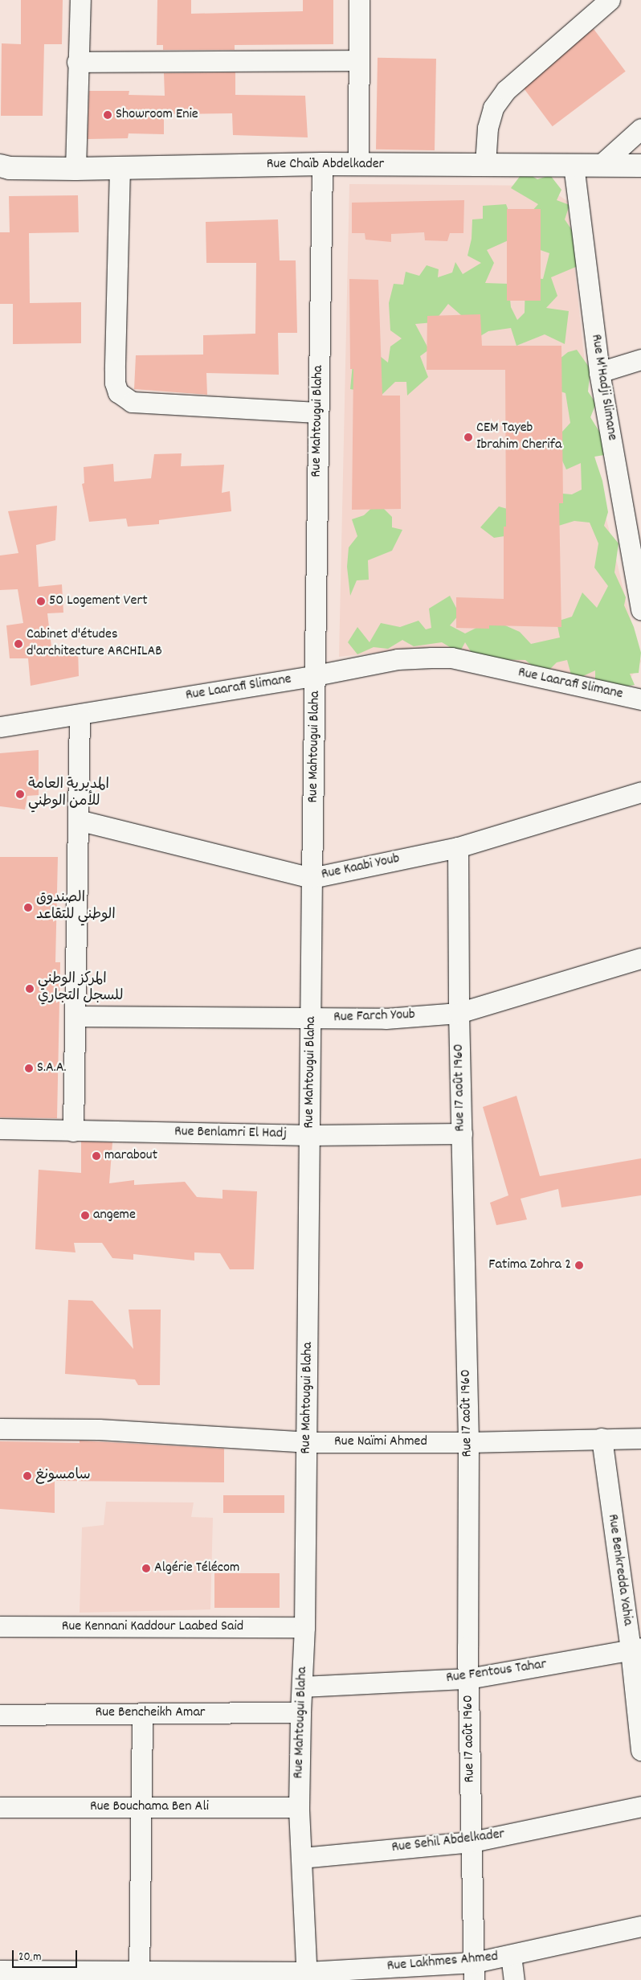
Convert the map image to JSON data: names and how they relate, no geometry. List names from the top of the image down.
{
  "streets": {
    "street": [
      "Rue Chaïb Abdelkader",
      "Rue M'Hadji Slimane",
      "Rue Mahtougui Blaha",
      "Rue Laarafi Slimane",
      "Rue Kaabi Youb",
      "Rue Farch Youb",
      "Rue 17 août 1960",
      "Rue Benlamri El Hadj",
      "Rue Naïmi Ahmed",
      "Rue Benkredda Yahia",
      "Rue Kennani Kaddour Laabed Said",
      "Rue Fentous Tahar",
      "Rue Bencheikh Amar",
      "Rue Bouchama Ben Ali",
      "Rue Sehil Abdelkader",
      "Rue Lakhmes Ahmed"
    ]
  },
  "crossings": [
    ["Rue Chaïb Abdelkader", "Rue M'Hadji Slimane"],
    ["Rue Chaïb Abdelkader", "Rue Mahtougui Blaha"],
    ["Rue Mahtougui Blaha", "Rue Laarafi Slimane"],
    ["Rue Mahtougui Blaha", "Rue Kaabi Youb"],
    ["Rue Mahtougui Blaha", "Rue Farch Youb"],
    ["Rue Mahtougui Blaha", "Rue Benlamri El Hadj"],
    ["Rue Mahtougui Blaha", "Rue Naïmi Ahmed"],
    ["Rue Mahtougui Blaha", "Rue Kennani Kaddour Laabed Said"],
    ["Rue Mahtougui Blaha", "Rue Fentous Tahar"],
    ["Rue Mahtougui Blaha", "Rue Bencheikh Amar"],
    ["Rue Mahtougui Blaha", "Rue Bouchama Ben Ali"],
    ["Rue Mahtougui Blaha", "Rue Sehil Abdelkader"],
    ["Rue Mahtougui Blaha", "Rue Lakhmes Ahmed"],
    ["Rue Kaabi Youb", "Rue 17 août 1960"],
    ["Rue Farch Youb", "Rue 17 août 1960"],
    ["Rue 17 août 1960", "Rue Benlamri El Hadj"],
    ["Rue 17 août 1960", "Rue Naïmi Ahmed"],
    ["Rue 17 août 1960", "Rue Fentous Tahar"],
    ["Rue 17 août 1960", "Rue Sehil Abdelkader"],
    ["Rue 17 août 1960", "Rue Lakhmes Ahmed"],
    ["Rue Naïmi Ahmed", "Rue Benkredda Yahia"],
    ["Rue Benkredda Yahia", "Rue Fentous Tahar"]
  ],
  "places": [
    "Showroom Enie",
    "CEM Tayeb Ibrahim Cherifa",
    "50 Logement Vert",
    "Cabinet d'études d'architecture ARCHILAB",
    "المديرية العامة للأمن الوطني",
    "الصندوق الوطني للتقاعد",
    "المركز الوطني للسجل التجاري",
    "S.A.A.",
    "marabout",
    "angeme",
    "Fatima Zohra 2",
    "سامسونغ",
    "Algérie Télécom"
  ],
  "scale_bar": "20 m"
}
